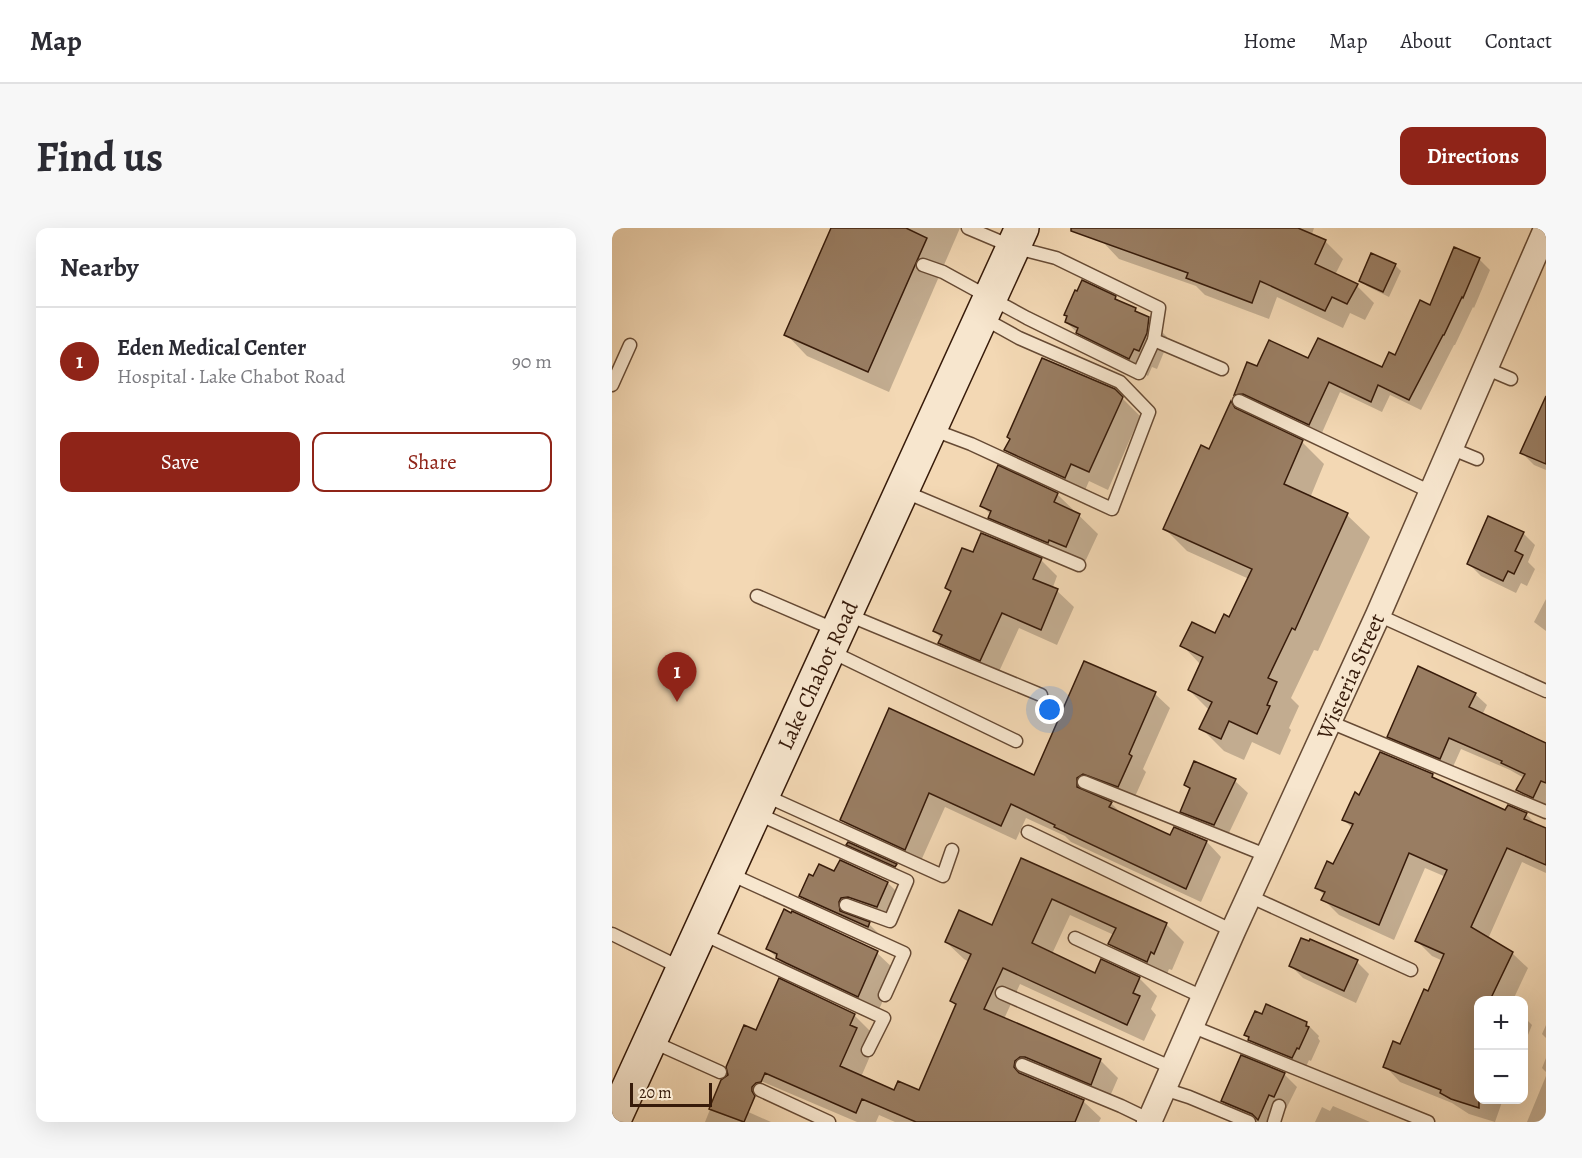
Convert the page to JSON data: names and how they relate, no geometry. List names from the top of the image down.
{
  "streets": {
    "main road": ["Lake Chabot Road"],
    "street": ["Wisteria Street"]
  },
  "scale_bar": "20 m",
  "page": {
    "header": "Map",
    "nav": [
      "Home",
      "Map",
      "About",
      "Contact"
    ],
    "buttons": [
      "Directions",
      ["Save", "Share"]
    ],
    "title": "Find us",
    "heading": "Nearby",
    "list": [
      {
        "mark": "1",
        "name": "Eden Medical Center",
        "note": "Hospital · Lake Chabot Road",
        "value": "90 m"
      }
    ],
    "pins": "1",
    "map_buttons": ["+", "−"],
    "scale": "20 m"
  }
}
